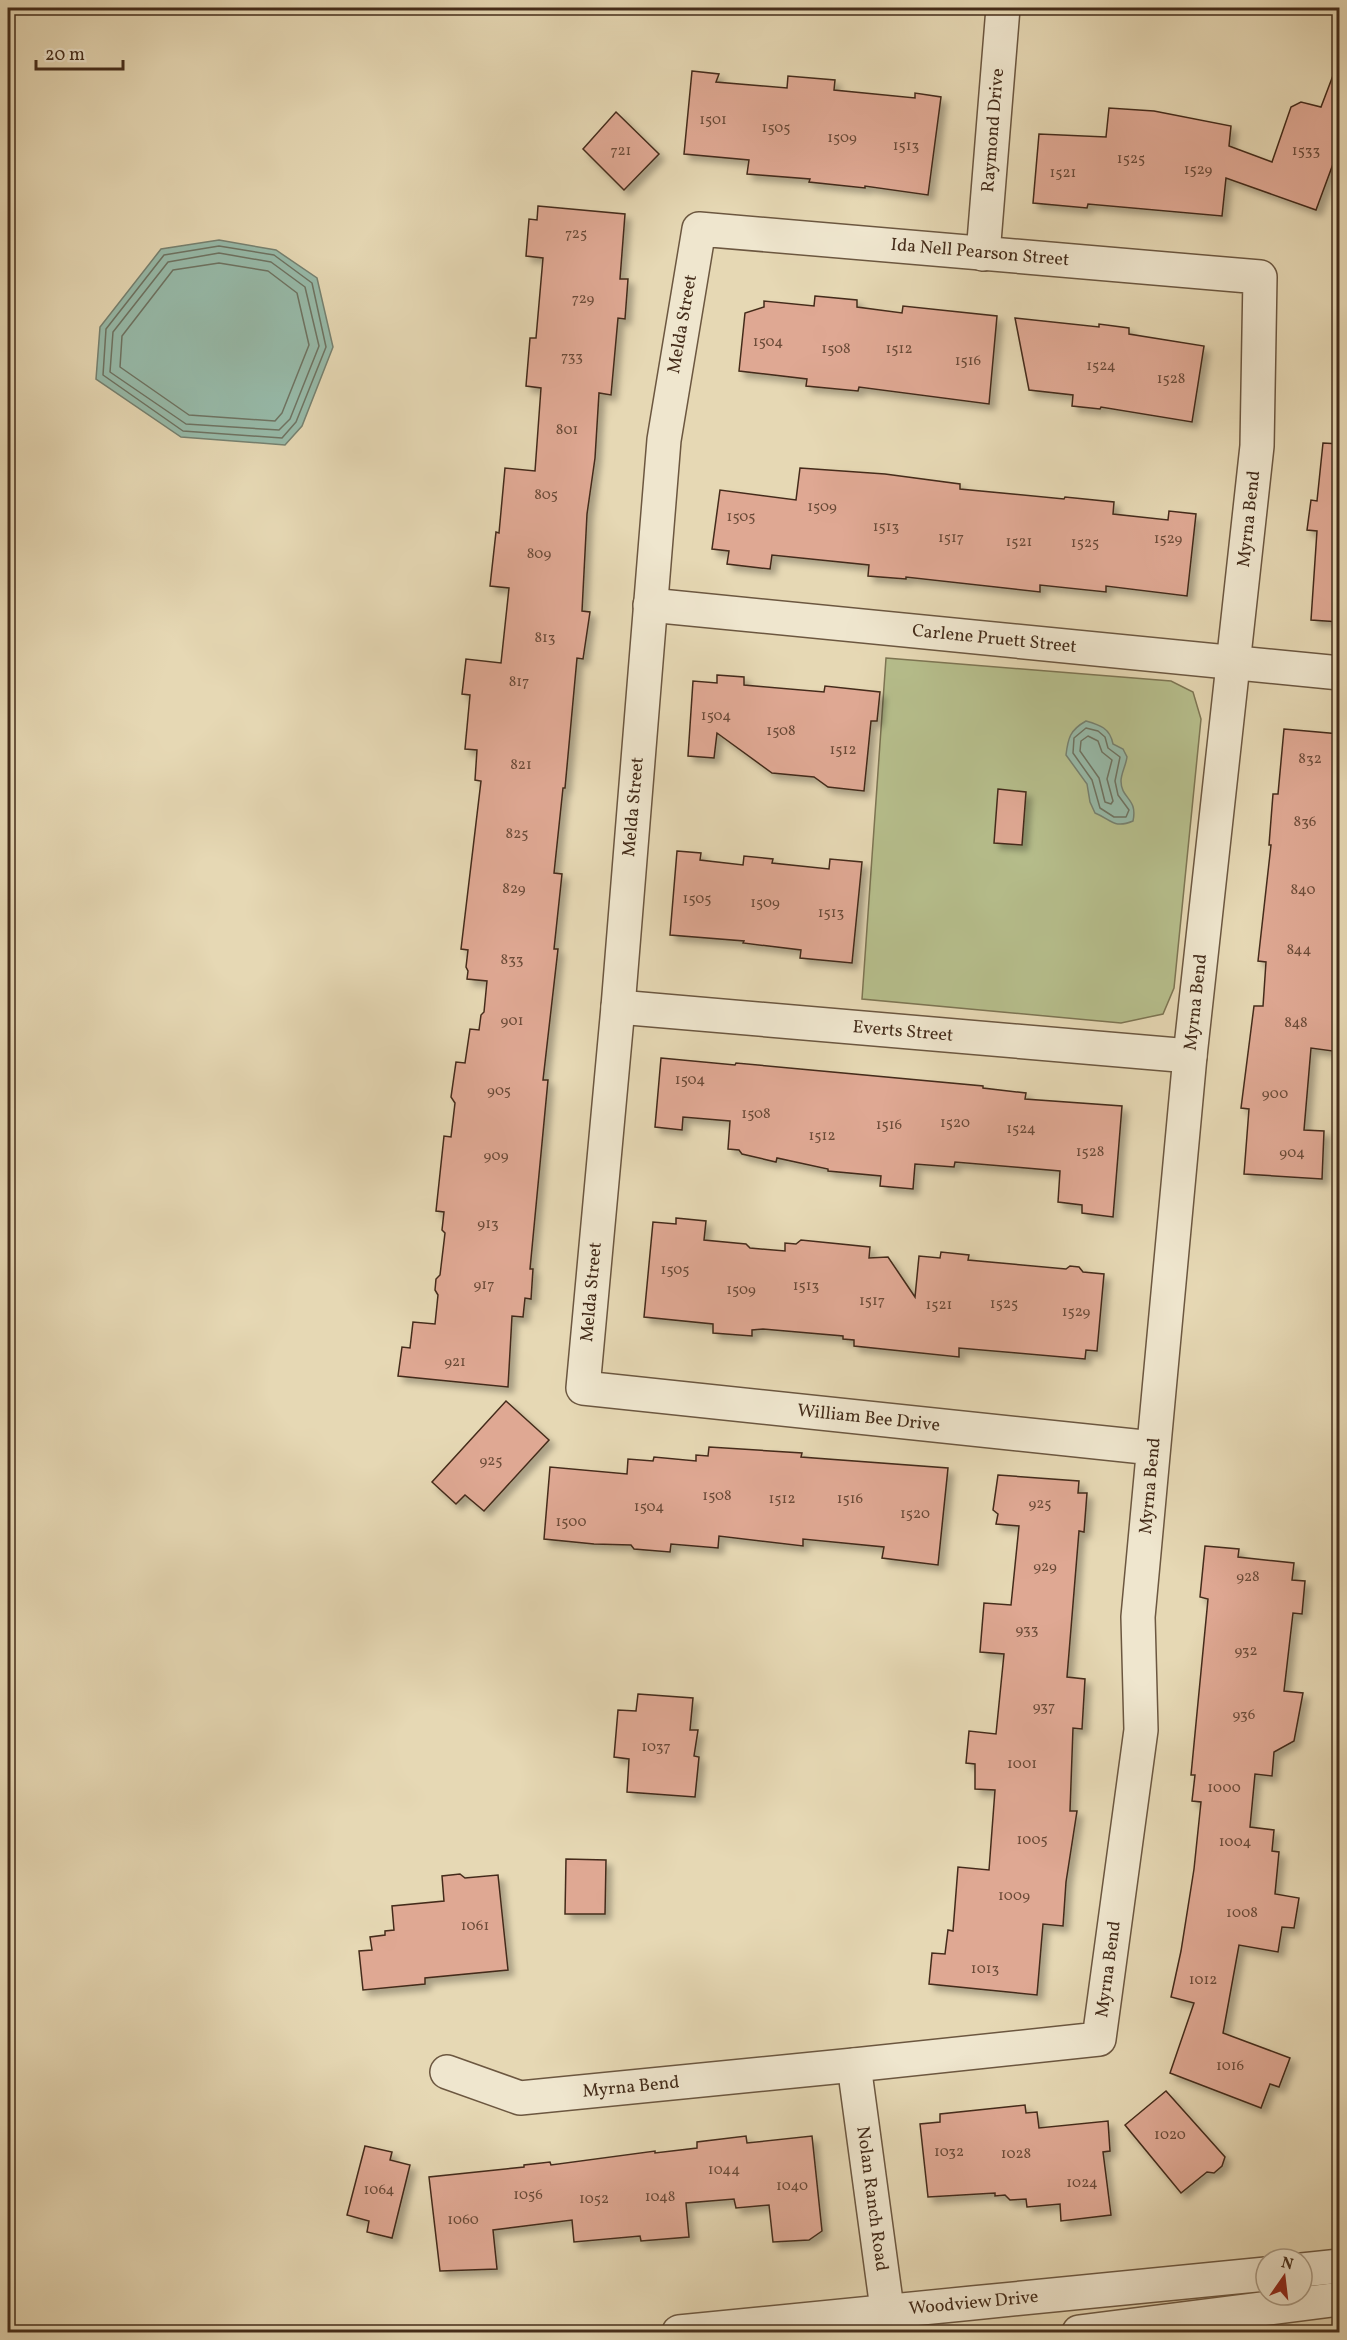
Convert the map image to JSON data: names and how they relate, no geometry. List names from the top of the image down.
{
  "streets": {
    "street": [
      "Raymond Drive",
      "Ida Nell Pearson Street",
      "Melda Street",
      "Myrna Bend",
      "Carlene Pruett Street",
      "Everts Street",
      "William Bee Drive",
      "Nolan Ranch Road",
      "Woodview Drive"
    ]
  },
  "crossings": [
    ["Raymond Drive", "Ida Nell Pearson Street"],
    ["Ida Nell Pearson Street", "Melda Street"],
    ["Ida Nell Pearson Street", "Myrna Bend"],
    ["Melda Street", "Carlene Pruett Street"],
    ["Melda Street", "Everts Street"],
    ["Melda Street", "William Bee Drive"],
    ["Myrna Bend", "Carlene Pruett Street"],
    ["Myrna Bend", "Everts Street"],
    ["Myrna Bend", "William Bee Drive"],
    ["Myrna Bend", "Nolan Ranch Road"],
    ["Nolan Ranch Road", "Woodview Drive"]
  ],
  "house_numbers": [
    "1501",
    "1505",
    "1509",
    "1513",
    "721",
    "1533",
    "1525",
    "1529",
    "1521",
    "725",
    "729",
    "1504",
    "1508",
    "1512",
    "733",
    "1516",
    "1524",
    "1528",
    "801",
    "805",
    "1509",
    "1505",
    "1513",
    "1517",
    "1529",
    "1521",
    "1525",
    "809",
    "813",
    "817",
    "1504",
    "1508",
    "1512",
    "832",
    "821",
    "836",
    "825",
    "829",
    "840",
    "1505",
    "1509",
    "1513",
    "844",
    "833",
    "901",
    "848",
    "1504",
    "905",
    "900",
    "1508",
    "1520",
    "1516",
    "1524",
    "1512",
    "1528",
    "904",
    "909",
    "913",
    "1505",
    "917",
    "1513",
    "1509",
    "1517",
    "1525",
    "1521",
    "1529",
    "921",
    "925",
    "1508",
    "1512",
    "1516",
    "925",
    "1504",
    "1520",
    "1500",
    "929",
    "928",
    "933",
    "932",
    "937",
    "936",
    "1037",
    "1001",
    "1000",
    "1005",
    "1004",
    "1009",
    "1008",
    "1061",
    "1013",
    "1012",
    "1016",
    "1020",
    "1032",
    "1028",
    "1044",
    "1024",
    "1040",
    "1064",
    "1056",
    "1048",
    "1052",
    "1060"
  ],
  "scale_bar": "20 m",
  "north": "top"
}
